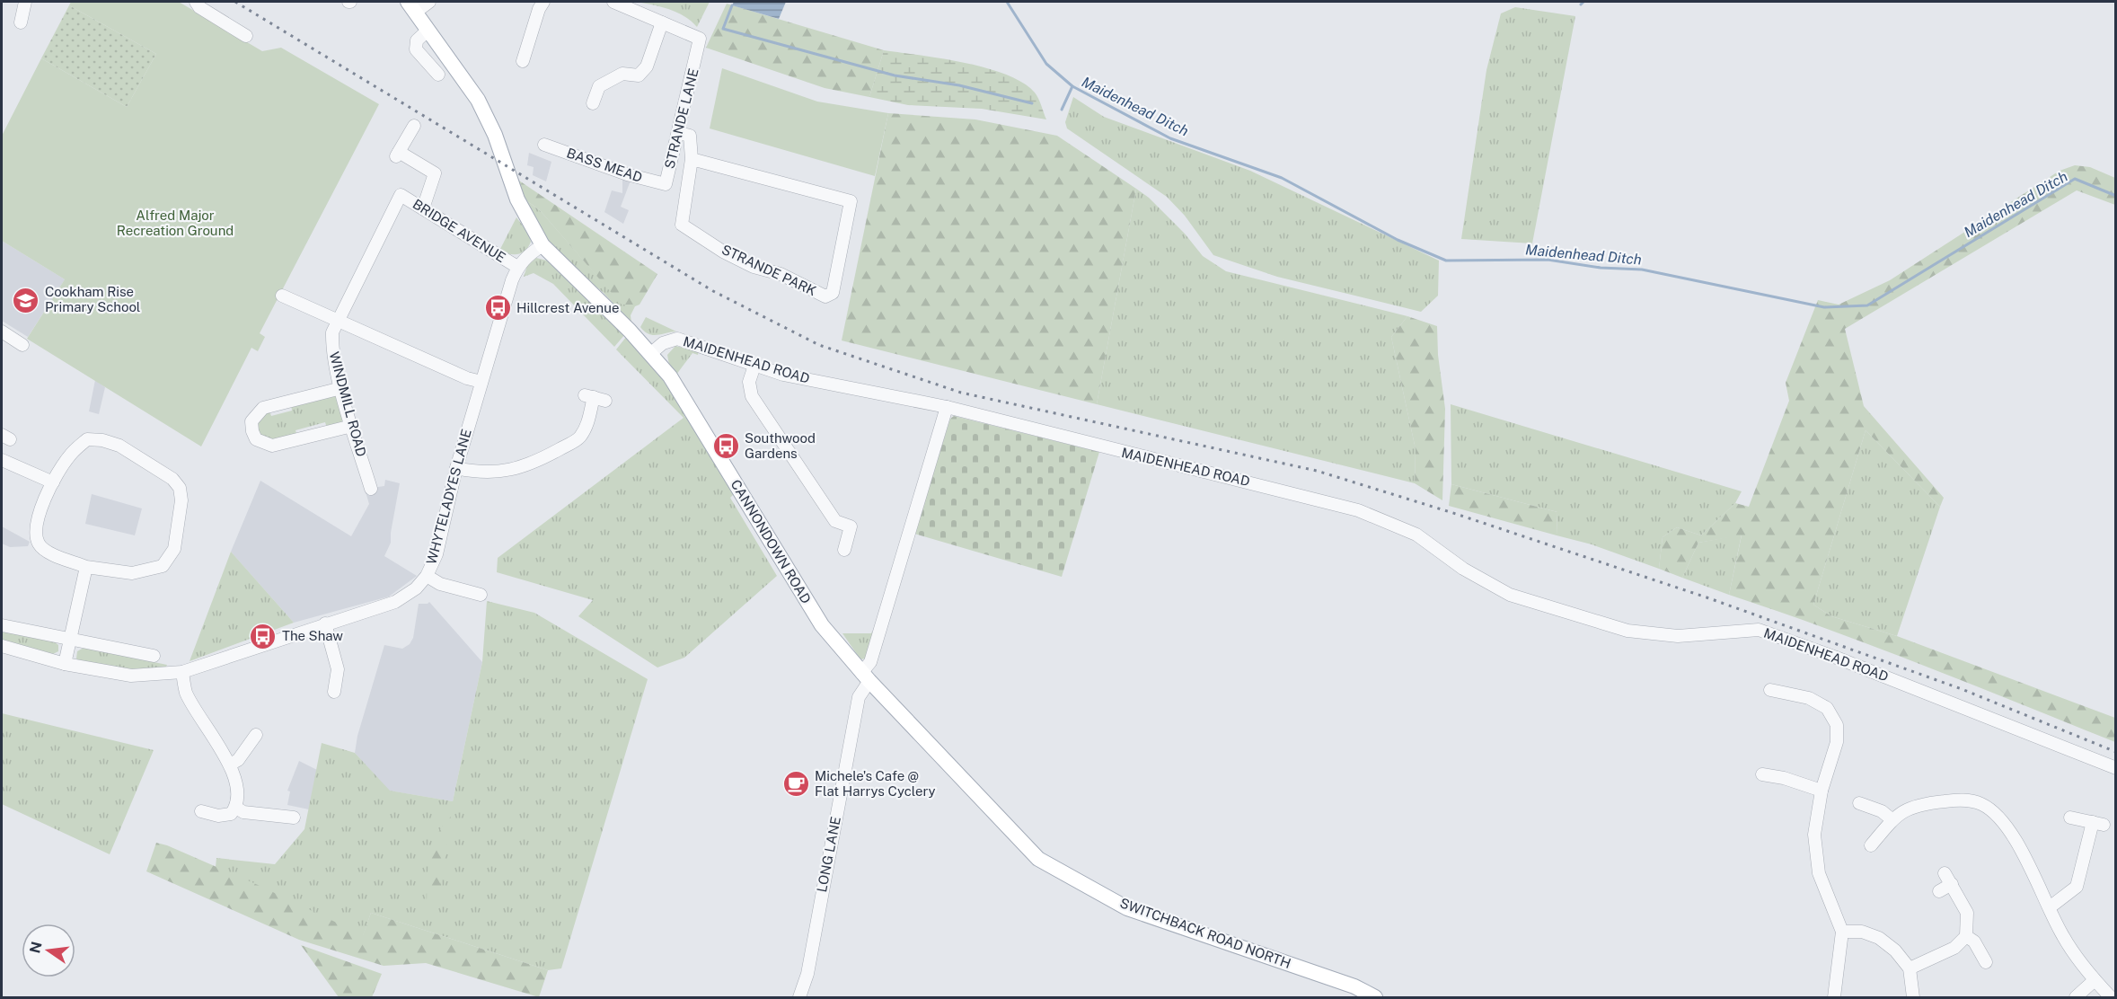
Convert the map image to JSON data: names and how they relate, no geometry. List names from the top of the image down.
{
  "streets": {
    "main road": ["CANNONDOWN ROAD", "SWITCHBACK ROAD NORTH"],
    "street": [
      "STRANDE LANE",
      "BASS MEAD",
      "BRIDGE AVENUE",
      "STRANDE PARK",
      "MAIDENHEAD ROAD",
      "WINDMILL ROAD",
      "WHYTELADYES LANE",
      "LONG LANE"
    ]
  },
  "crossings": [
    ["STRANDE LANE", "BASS MEAD"],
    ["STRANDE LANE", "STRANDE PARK"],
    ["BRIDGE AVENUE", "WINDMILL ROAD"],
    ["BRIDGE AVENUE", "WHYTELADYES LANE"],
    ["MAIDENHEAD ROAD", "CANNONDOWN ROAD"],
    ["MAIDENHEAD ROAD", "LONG LANE"],
    ["CANNONDOWN ROAD", "LONG LANE"],
    ["CANNONDOWN ROAD", "SWITCHBACK ROAD NORTH"],
    ["LONG LANE", "SWITCHBACK ROAD NORTH"]
  ],
  "water": ["Maidenhead Ditch"],
  "parks": ["Alfred Major Recreation Ground"],
  "places": {
    "school or university": ["Cookham Rise Primary School"],
    "bus stop": ["Hillcrest Avenue", "Southwood Gardens", "The Shaw"],
    "cafe": ["Michele's Cafe @ Flat Harrys Cyclery"]
  },
  "north": "left"
}
